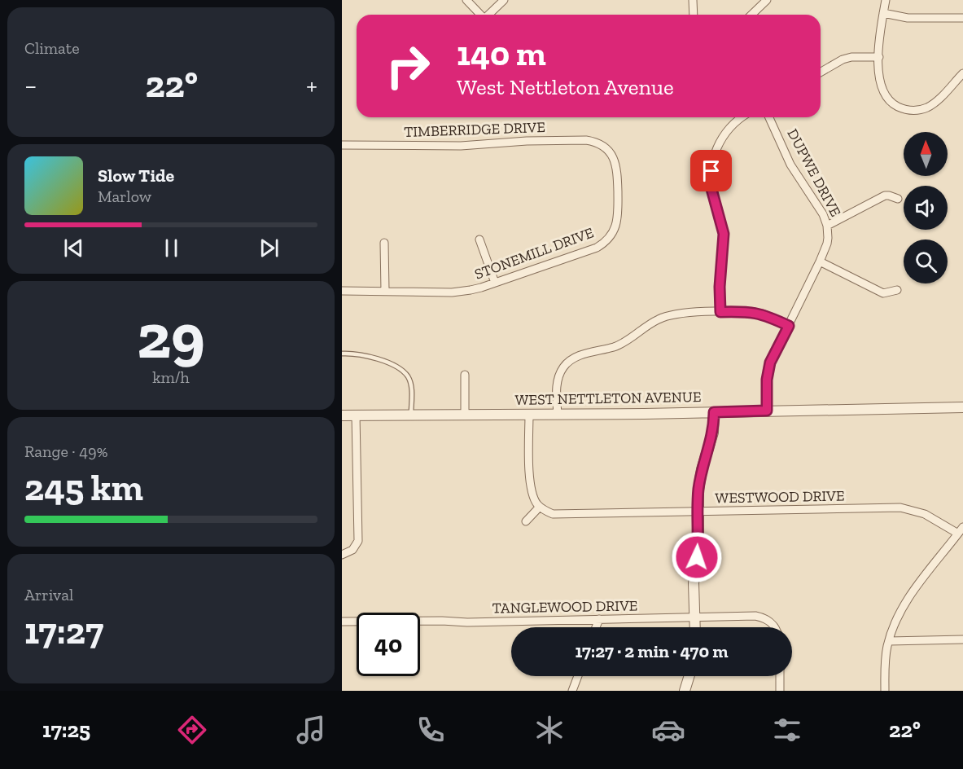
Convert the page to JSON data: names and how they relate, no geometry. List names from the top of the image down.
{
  "streets": {
    "street": [
      "TIMBERRIDGE DRIVE",
      "DUPWE DRIVE",
      "STONEMILL DRIVE",
      "WEST NETTLETON AVENUE",
      "WESTWOOD DRIVE",
      "TANGLEWOOD DRIVE"
    ]
  },
  "crossings": [
    ["TIMBERRIDGE DRIVE", "STONEMILL DRIVE"],
    ["DUPWE DRIVE", "WEST NETTLETON AVENUE"]
  ],
  "north": "top",
  "page": {
    "tile": [
      "Climate",
      ["29", "km/h"],
      ["Range · 49%", "245 km"],
      ["Arrival", "17:27"]
    ],
    "turn": ["140 m", "West Nettleton Avenue"],
    "heat": ["−", "22°", "+"],
    "song": ["Slow Tide", "Marlow"],
    "limit": "40",
    "trip": "17:27 · 2 min · 470 m",
    "tabs": ["17:25", "22°"]
  }
}
